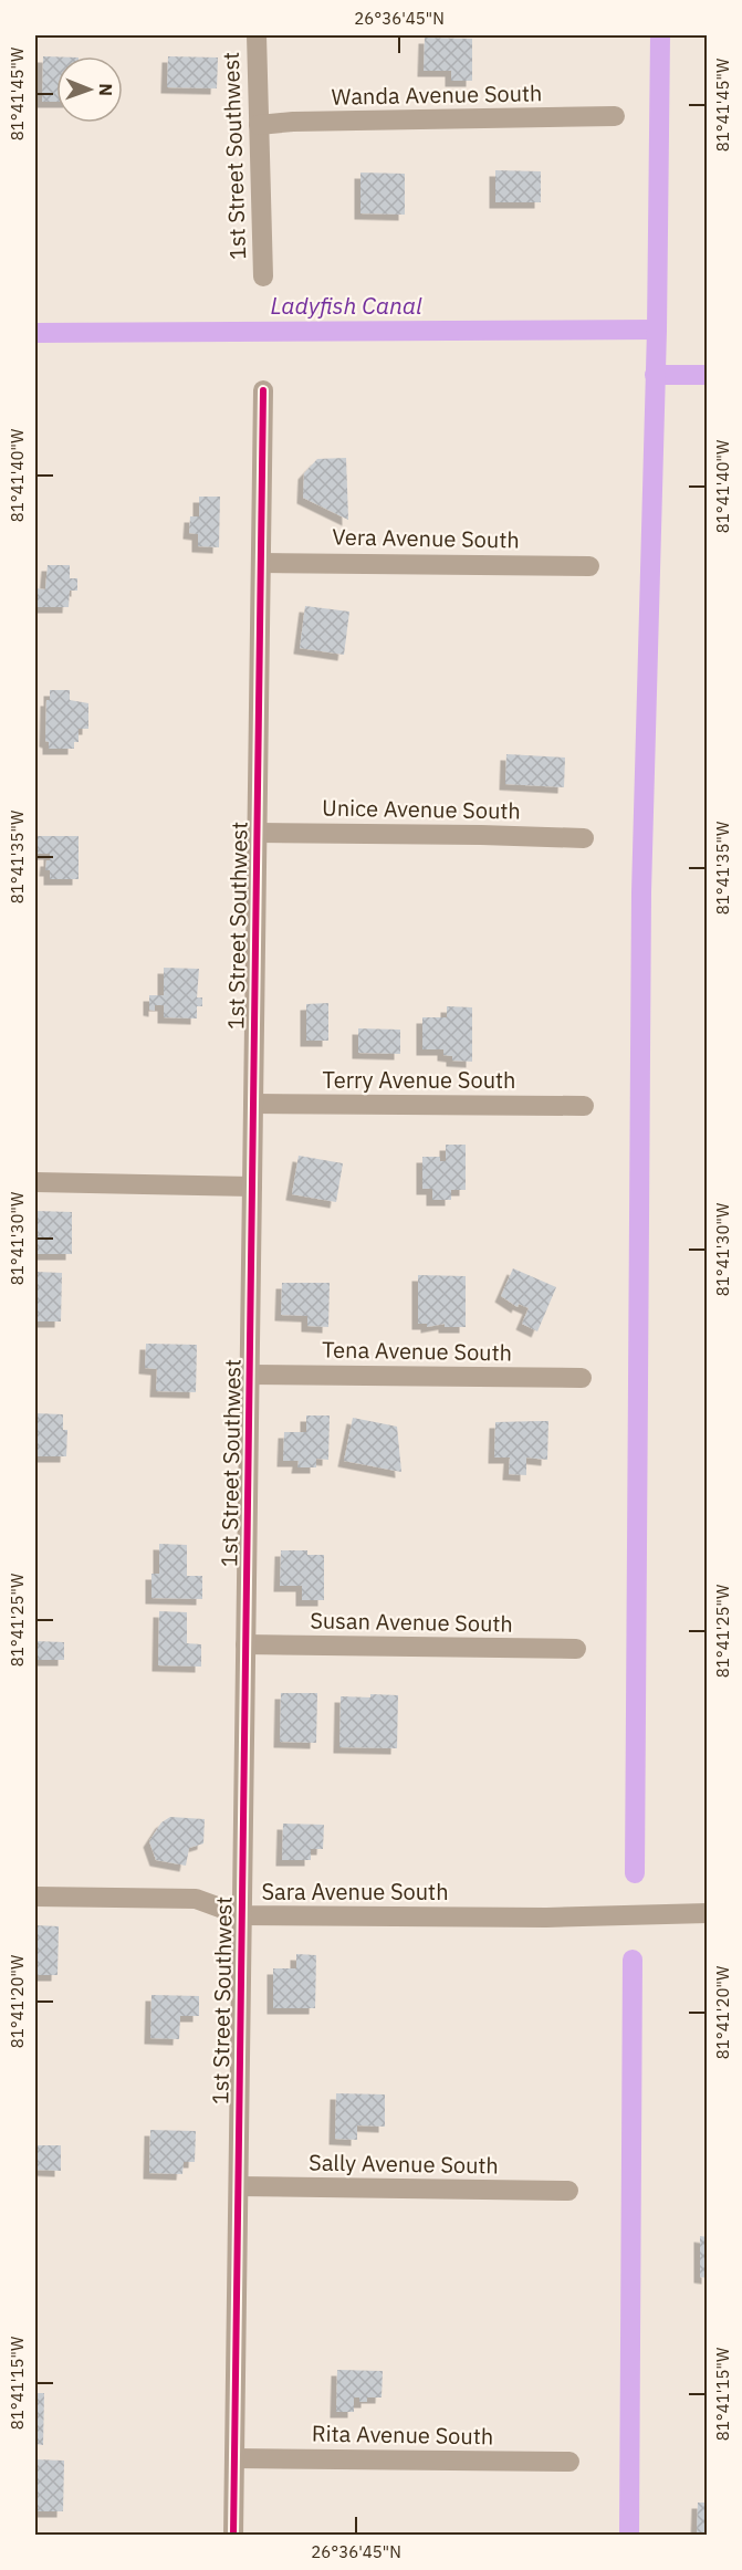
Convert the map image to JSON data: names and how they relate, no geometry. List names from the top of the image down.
{
  "streets": {
    "street": [
      "Wanda Avenue South",
      "1st Street Southwest",
      "Vera Avenue South",
      "Unice Avenue South",
      "Terry Avenue South",
      "Tena Avenue South",
      "Susan Avenue South",
      "Sara Avenue South",
      "Sally Avenue South",
      "Rita Avenue South"
    ]
  },
  "crossings": [
    ["Wanda Avenue South", "1st Street Southwest"],
    ["1st Street Southwest", "Vera Avenue South"],
    ["1st Street Southwest", "Unice Avenue South"],
    ["1st Street Southwest", "Terry Avenue South"],
    ["1st Street Southwest", "Tena Avenue South"],
    ["1st Street Southwest", "Susan Avenue South"],
    ["1st Street Southwest", "Sara Avenue South"],
    ["1st Street Southwest", "Sally Avenue South"],
    ["1st Street Southwest", "Rita Avenue South"]
  ],
  "water": ["Ladyfish Canal"],
  "north": "right",
  "coordinates": [
    "26°36'45\"N",
    "81°41'45\"W",
    "81°41'40\"W",
    "81°41'35\"W",
    "81°41'30\"W",
    "81°41'25\"W",
    "81°41'20\"W",
    "81°41'15\"W"
  ]
}
